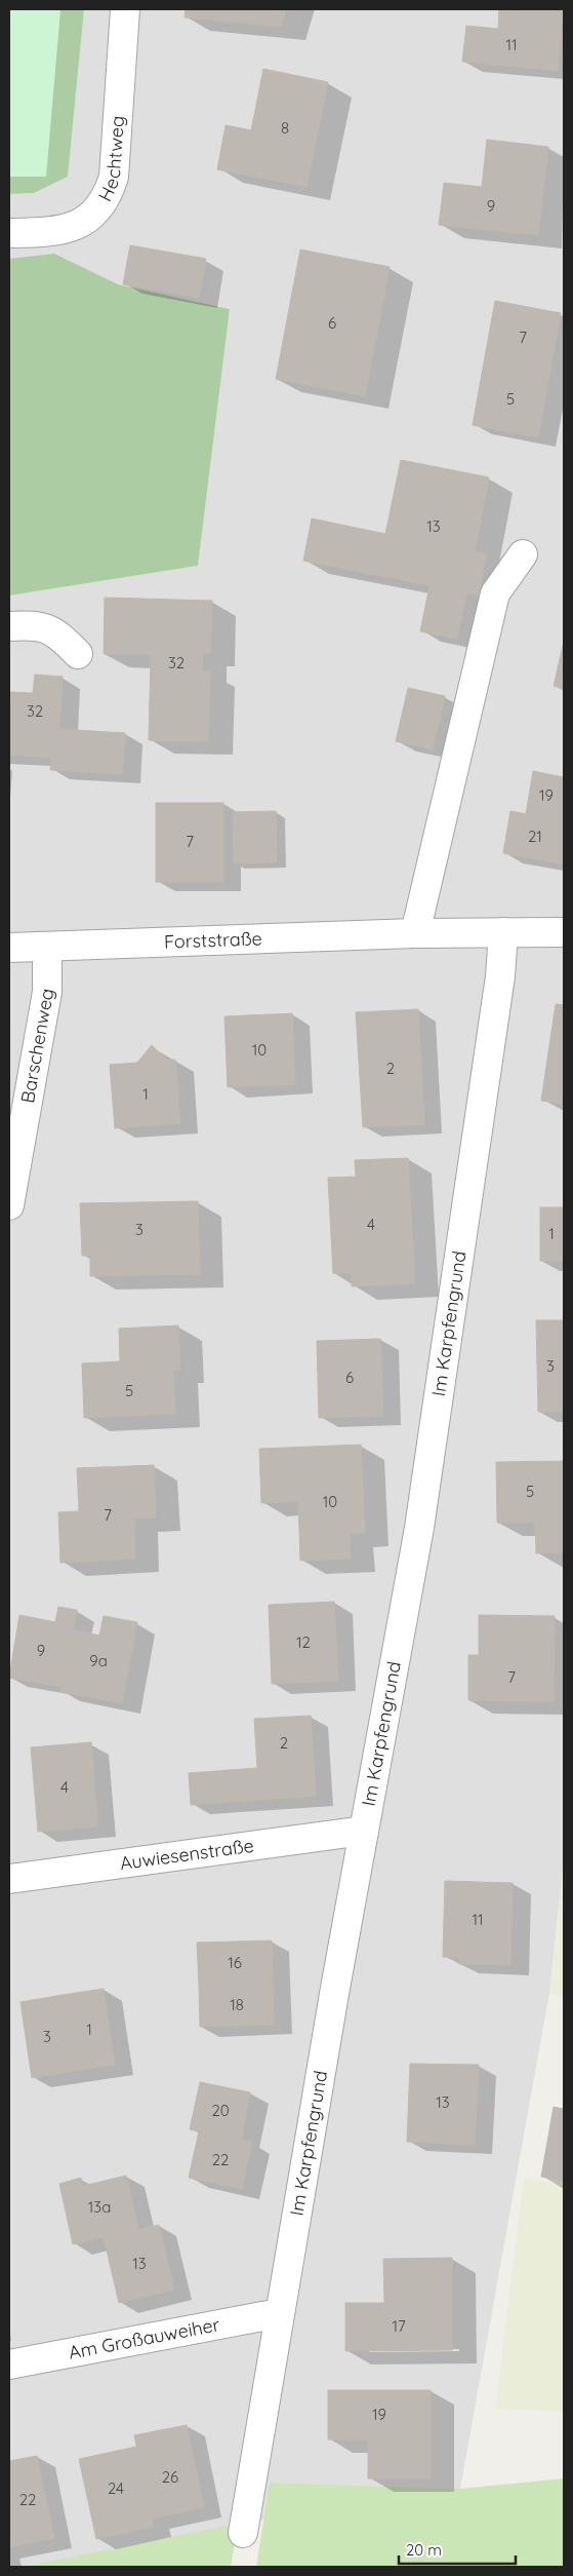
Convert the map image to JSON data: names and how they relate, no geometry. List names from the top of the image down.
{
  "streets": {
    "street": [
      "Hechtweg",
      "Forststraße",
      "Barschenweg",
      "Im Karpfengrund",
      "Auwiesenstraße",
      "Am Großauweiher"
    ]
  },
  "crossings": [
    ["Forststraße", "Barschenweg"],
    ["Forststraße", "Im Karpfengrund"],
    ["Im Karpfengrund", "Auwiesenstraße"],
    ["Im Karpfengrund", "Am Großauweiher"]
  ],
  "house_numbers": [
    "11",
    "8",
    "9",
    "6",
    "7",
    "5",
    "13",
    "32",
    "32",
    "19",
    "21",
    "7",
    "10",
    "2",
    "1",
    "4",
    "3",
    "1",
    "3",
    "6",
    "5",
    "5",
    "10",
    "7",
    "12",
    "9",
    "9a",
    "7",
    "2",
    "4",
    "11",
    "16",
    "18",
    "1",
    "3",
    "13",
    "20",
    "22",
    "13a",
    "13",
    "17",
    "19",
    "26",
    "24",
    "22"
  ],
  "scale_bar": "20 m"
}
